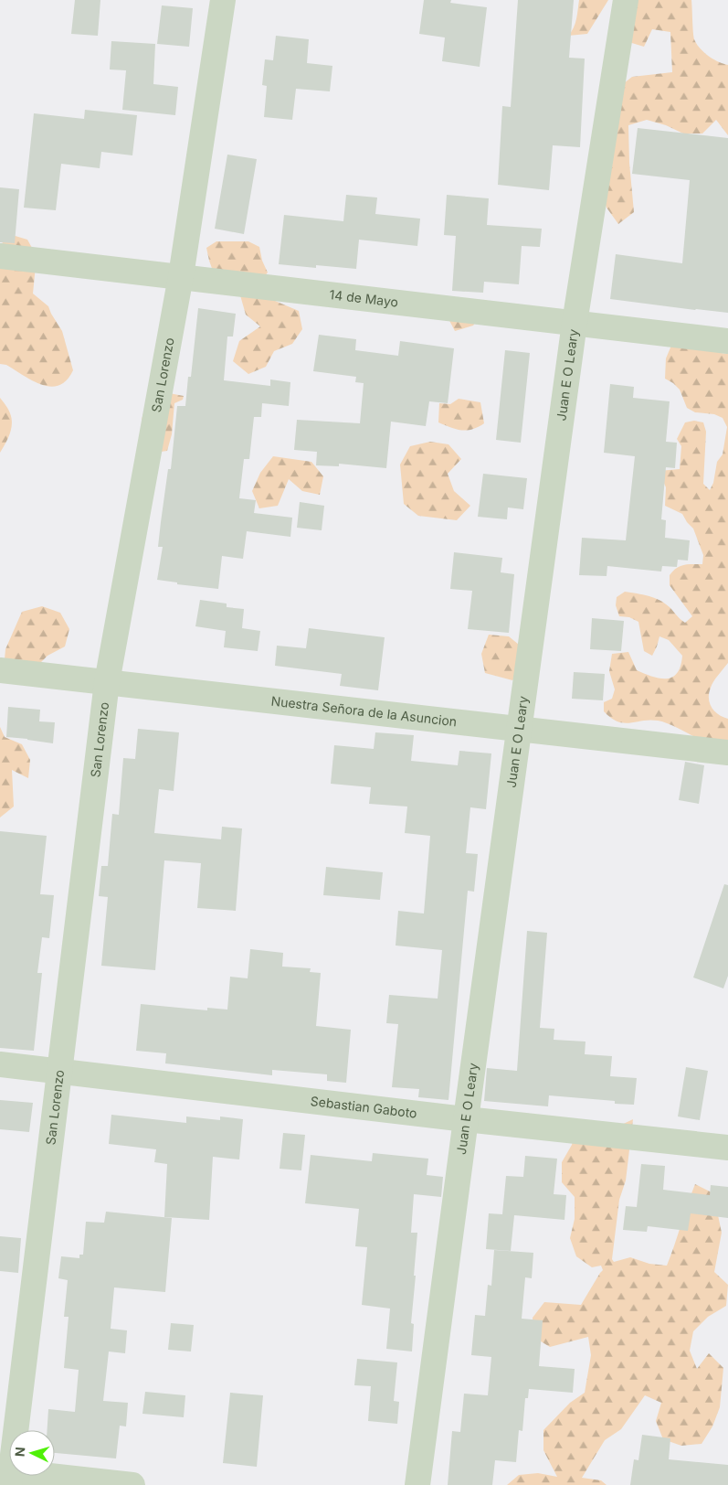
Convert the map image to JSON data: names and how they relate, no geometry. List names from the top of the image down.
{
  "streets": {
    "street": [
      "14 de Mayo",
      "San Lorenzo",
      "Juan E O Leary",
      "Nuestra Señora de la Asuncion",
      "Sebastian Gaboto"
    ]
  },
  "crossings": [
    ["14 de Mayo", "San Lorenzo"],
    ["14 de Mayo", "Juan E O Leary"],
    ["San Lorenzo", "Nuestra Señora de la Asuncion"],
    ["San Lorenzo", "Sebastian Gaboto"],
    ["Juan E O Leary", "Nuestra Señora de la Asuncion"],
    ["Juan E O Leary", "Sebastian Gaboto"]
  ],
  "north": "left"
}
